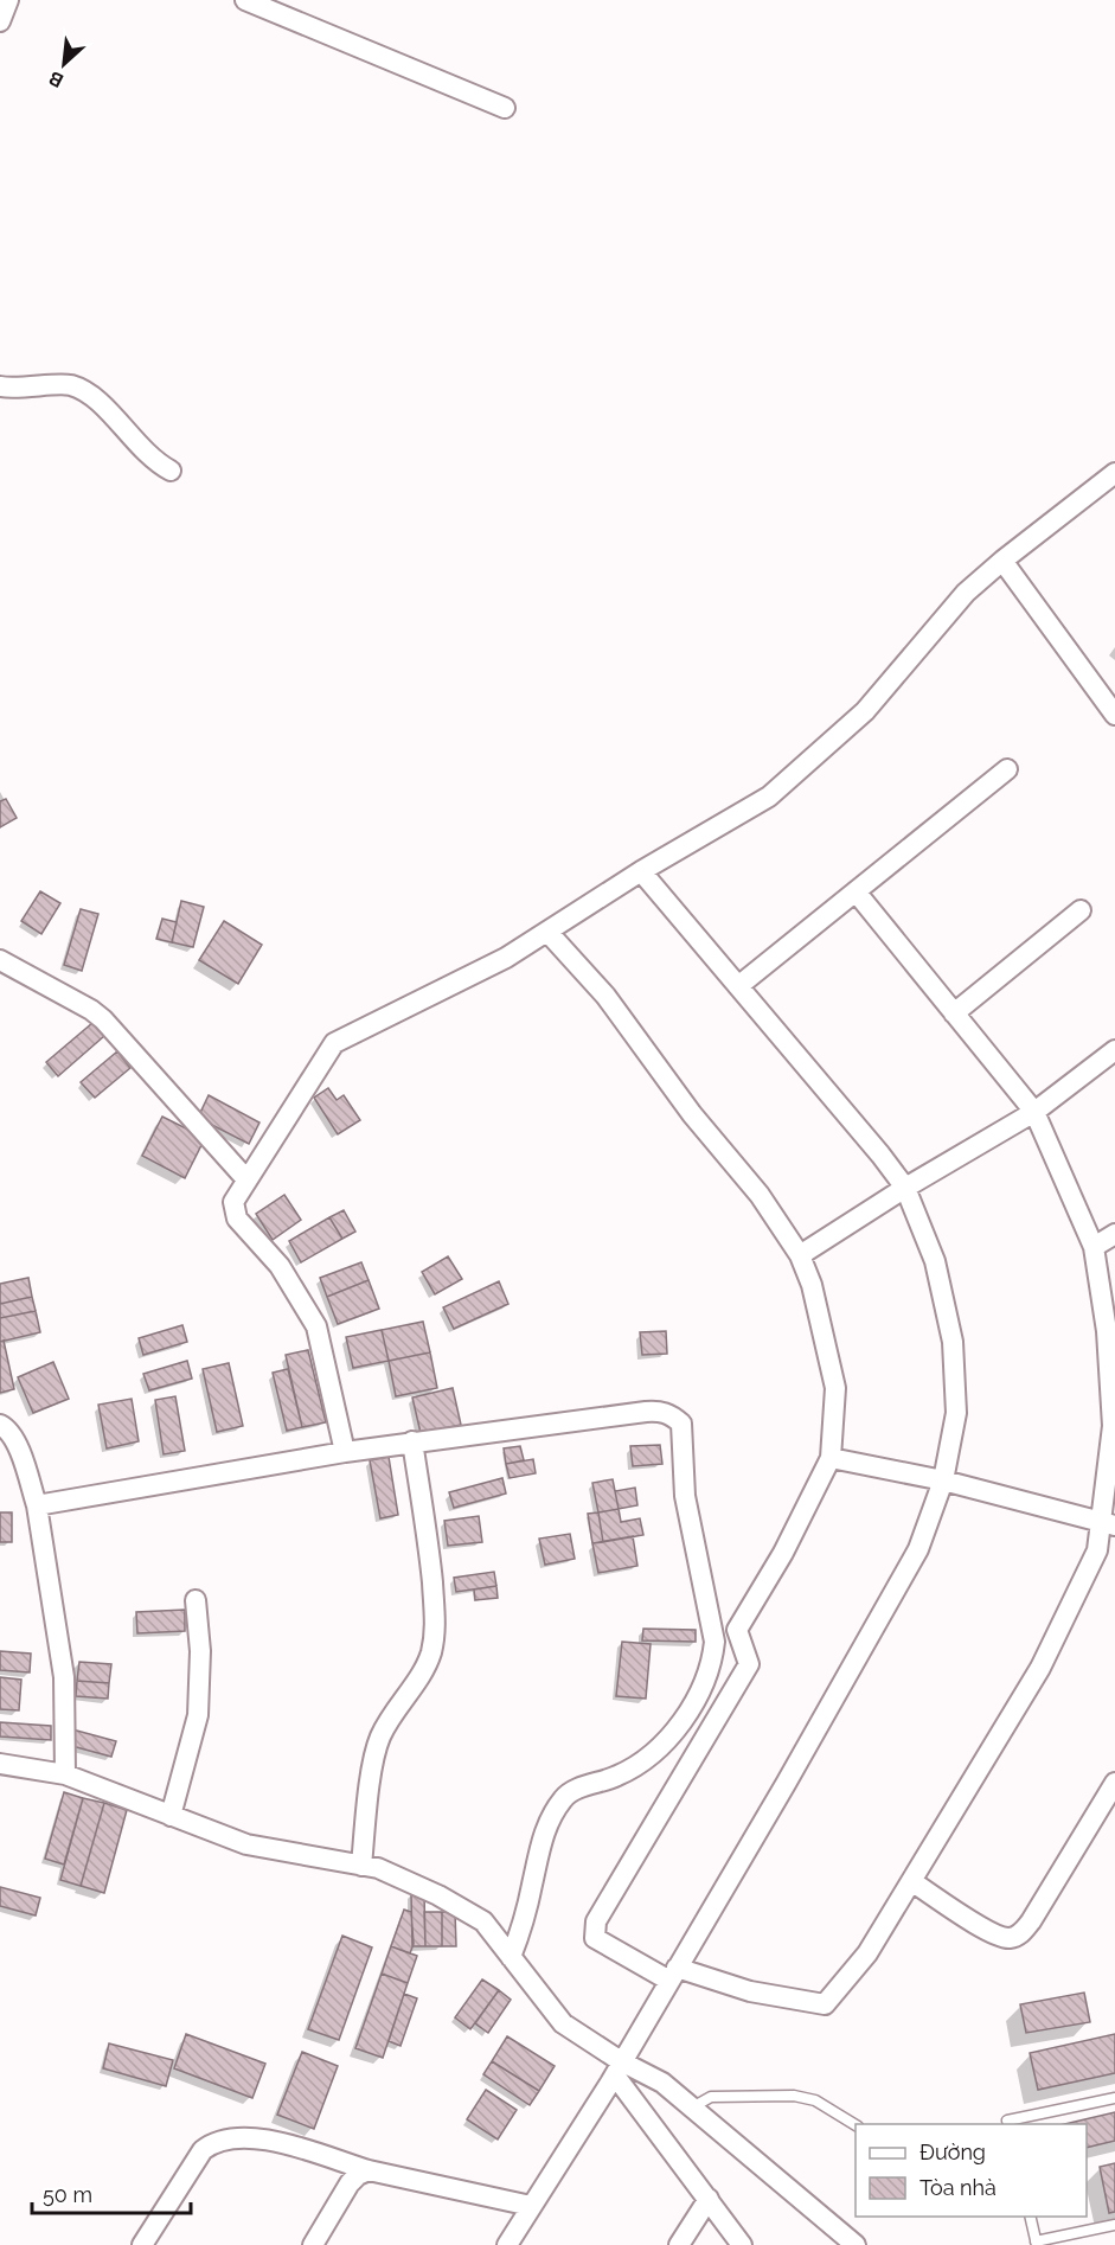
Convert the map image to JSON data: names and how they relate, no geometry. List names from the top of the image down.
{
  "legend": ["Đường", "Tòa nhà"],
  "scale_bar": "50 m",
  "north": "bottom left"
}
